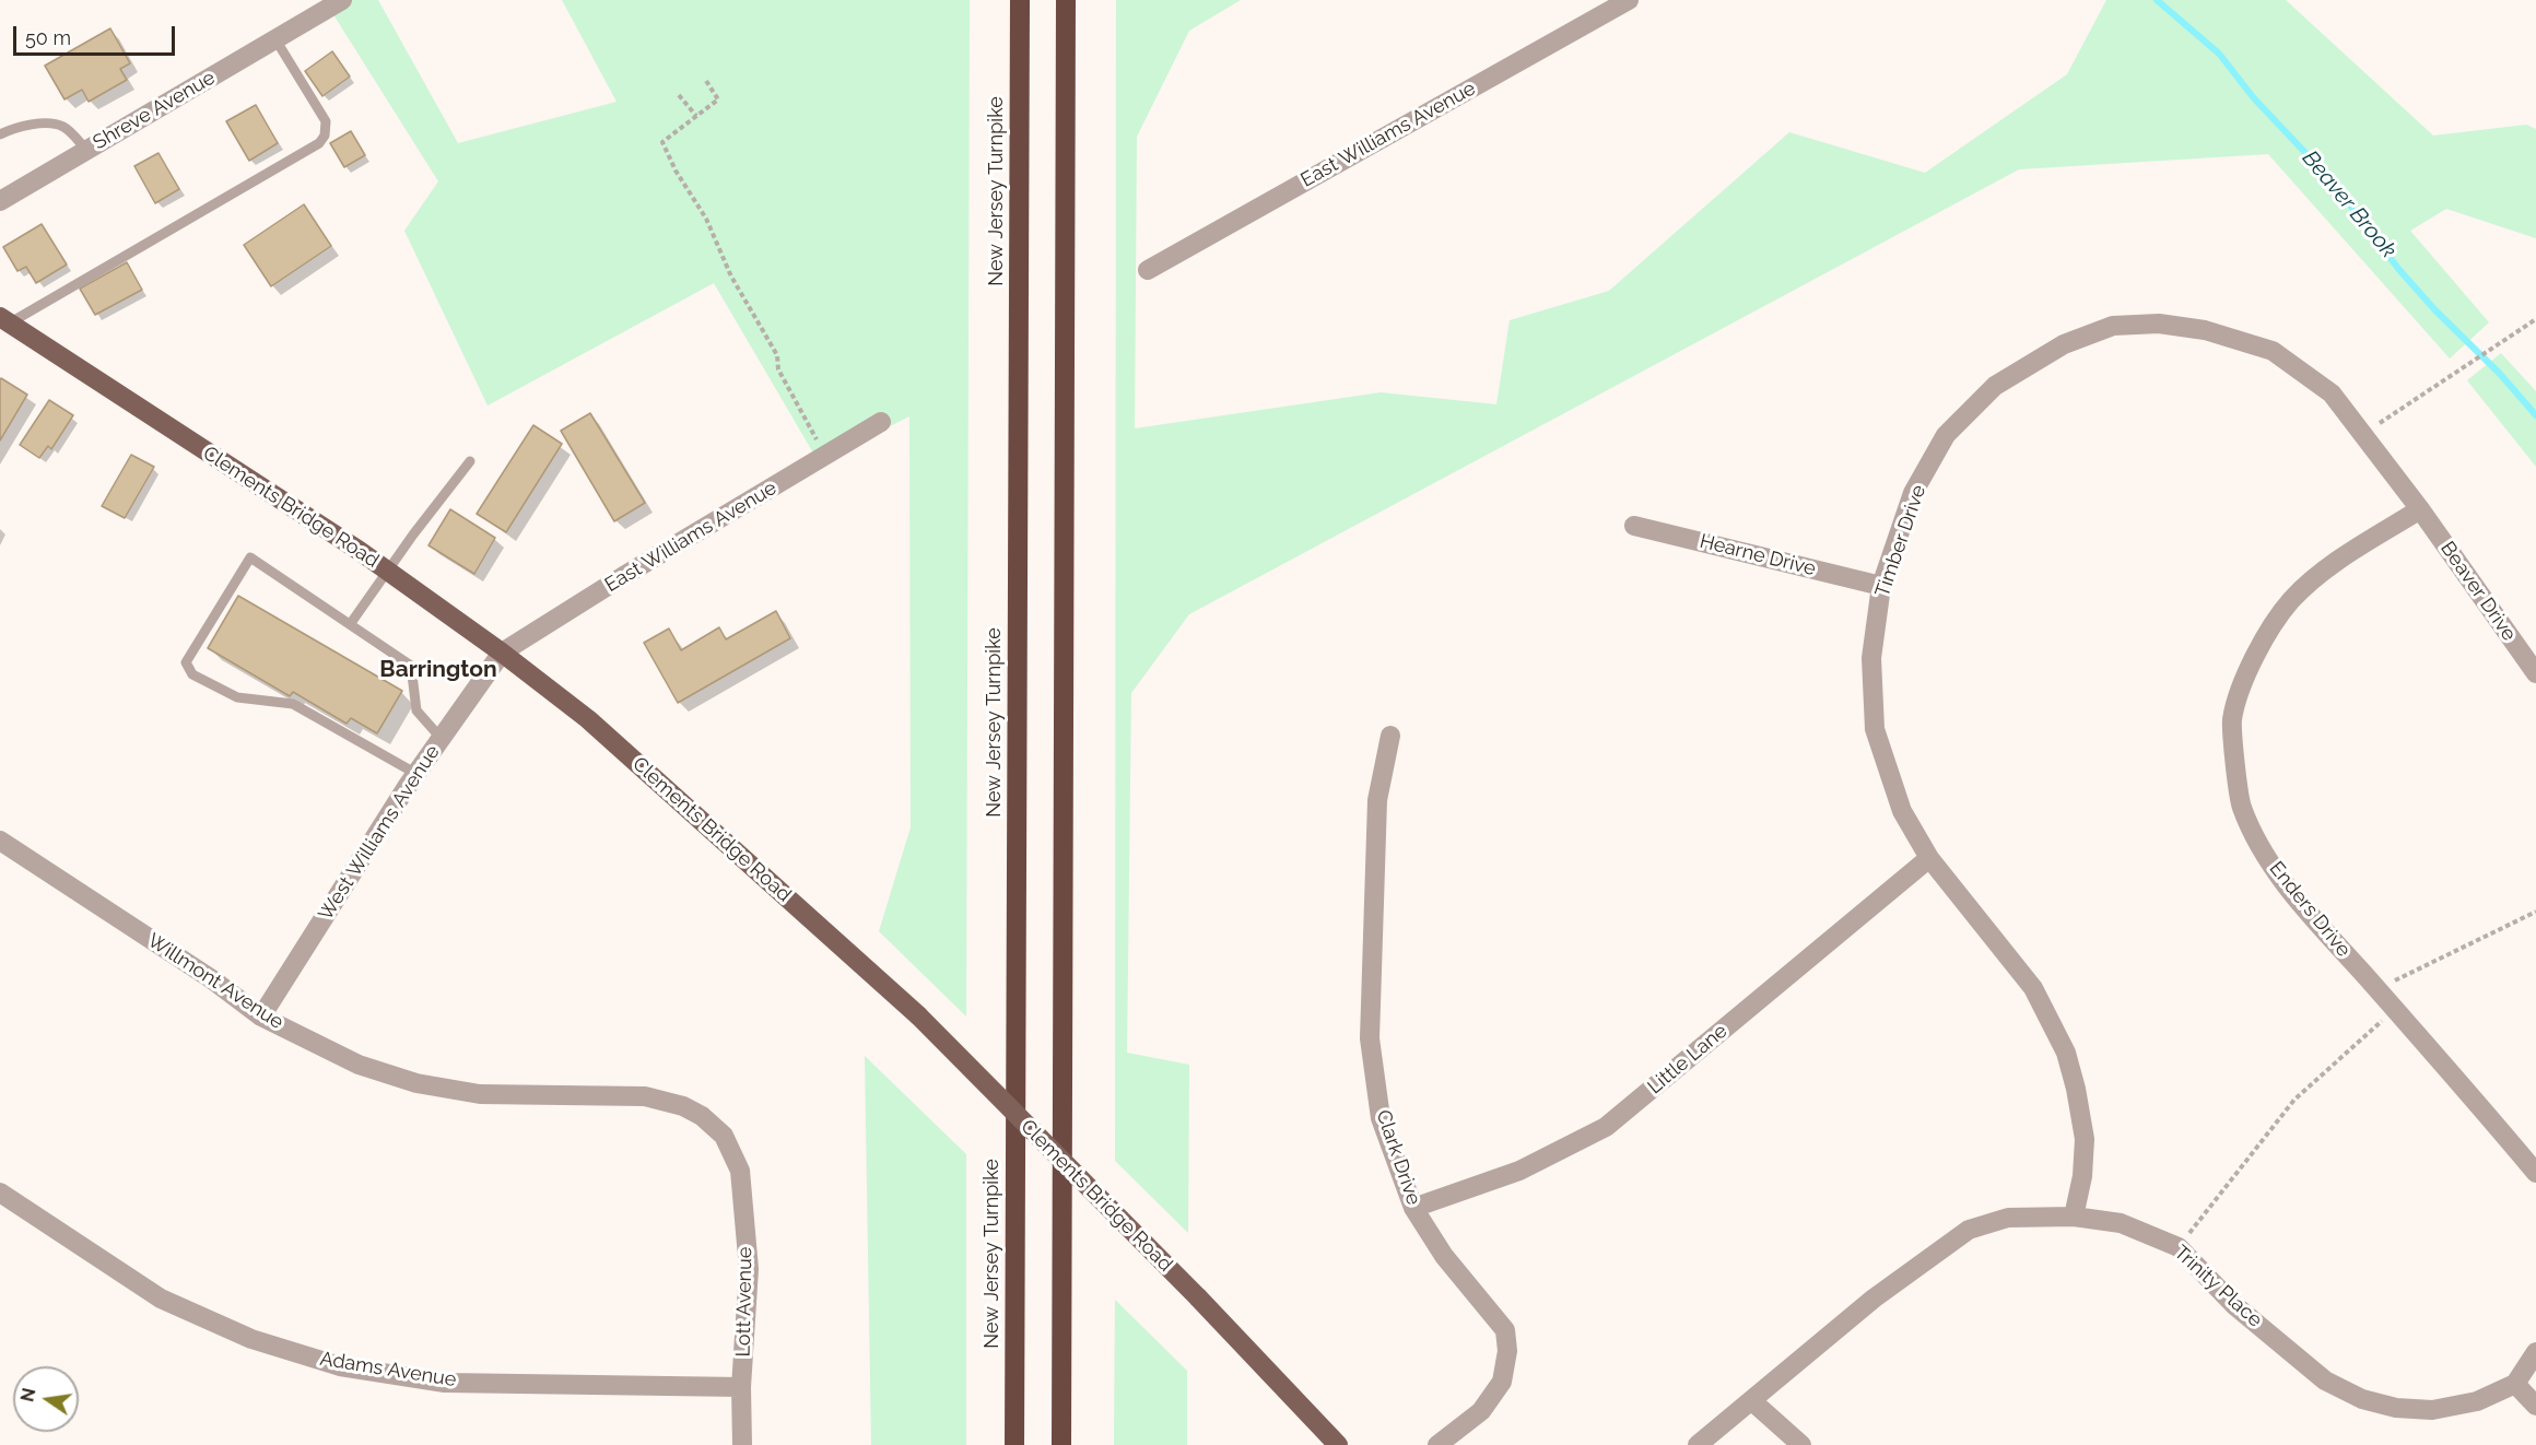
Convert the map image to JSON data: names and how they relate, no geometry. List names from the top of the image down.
{
  "streets": {
    "highway": ["New Jersey Turnpike"],
    "main road": ["Clements Bridge Road"],
    "street": [
      "Shreve Avenue",
      "East Williams Avenue",
      "Timber Drive",
      "Hearne Drive",
      "Beaver Drive",
      "West Williams Avenue",
      "Enders Drive",
      "Willmont Avenue",
      "Little Lane",
      "Clark Drive",
      "Trinity Place",
      "Lott Avenue",
      "Adams Avenue"
    ]
  },
  "crossings": [
    ["East Williams Avenue", "Clements Bridge Road"],
    ["East Williams Avenue", "West Williams Avenue"],
    ["Clements Bridge Road", "West Williams Avenue"],
    ["Timber Drive", "Hearne Drive"],
    ["Timber Drive", "Beaver Drive"],
    ["Timber Drive", "Enders Drive"],
    ["Timber Drive", "Little Lane"],
    ["Timber Drive", "Trinity Place"],
    ["Beaver Drive", "Enders Drive"],
    ["West Williams Avenue", "Willmont Avenue"],
    ["Willmont Avenue", "Lott Avenue"],
    ["Little Lane", "Clark Drive"],
    ["Lott Avenue", "Adams Avenue"]
  ],
  "districts": ["Barrington"],
  "water": ["Beaver Brook"],
  "scale_bar": "50 m",
  "north": "left"
}
